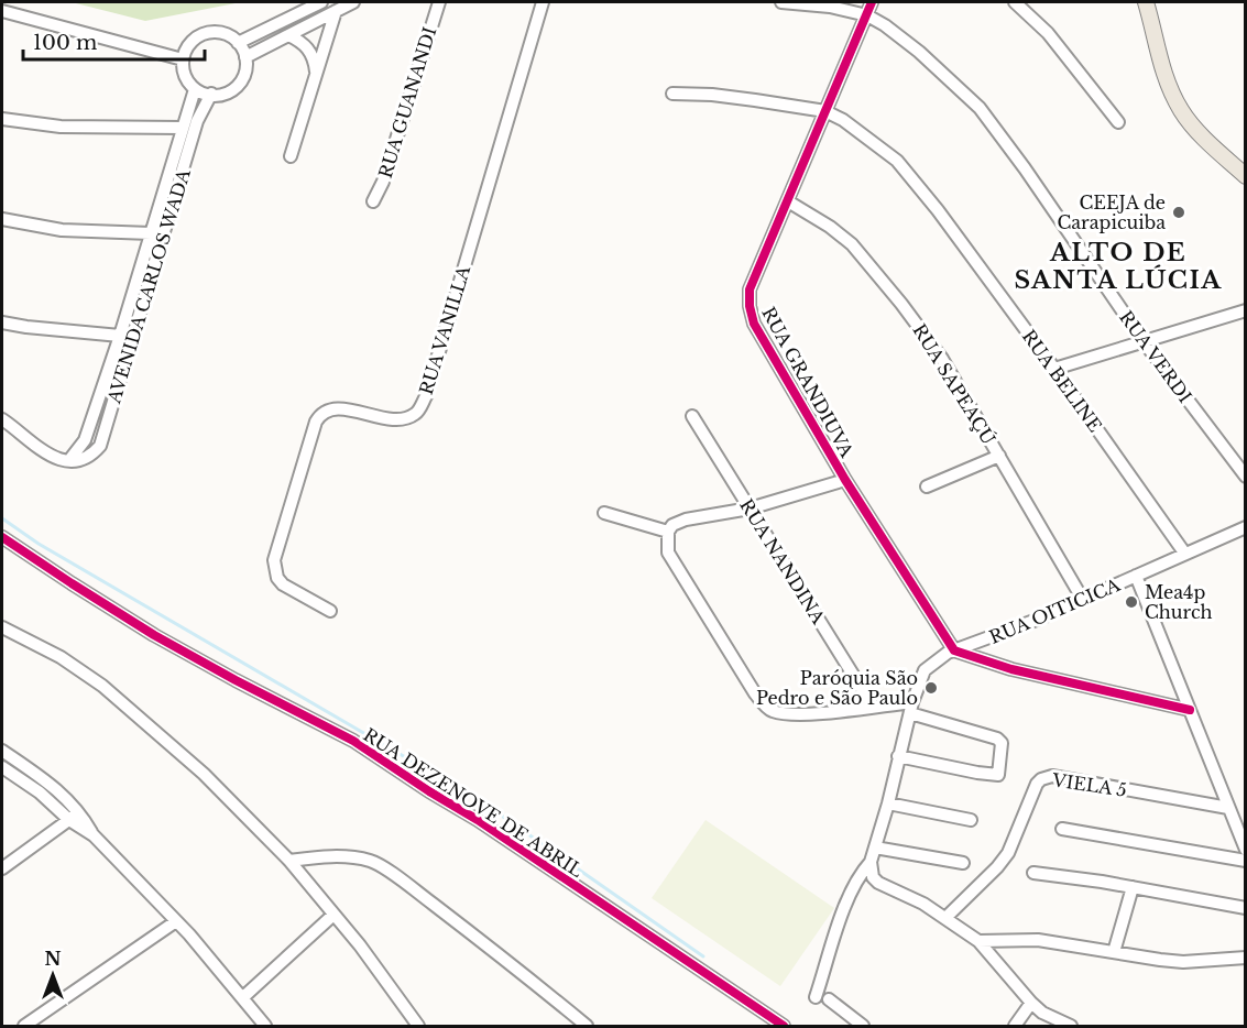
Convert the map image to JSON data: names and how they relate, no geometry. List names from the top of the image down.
{
  "streets": {
    "street": [
      "RUA GUANANDI",
      "AVENIDA CARLOS WADA",
      "RUA VANILLA",
      "RUA VERDI",
      "RUA BELINE",
      "RUA GRANDIUVA",
      "RUA SAPEAÇÚ",
      "RUA NANDINA",
      "RUA OITICICA",
      "VIELA 5",
      "RUA DEZENOVE DE ABRIL"
    ]
  },
  "crossings": [
    ["RUA VERDI", "RUA GRANDIUVA"],
    ["RUA BELINE", "RUA GRANDIUVA"],
    ["RUA BELINE", "RUA OITICICA"],
    ["RUA GRANDIUVA", "RUA SAPEAÇÚ"],
    ["RUA GRANDIUVA", "RUA OITICICA"],
    ["RUA SAPEAÇÚ", "RUA OITICICA"]
  ],
  "districts": ["ALTO DE SANTA LÚCIA"],
  "places": ["CEEJA de Carapicuiba", "Mea4p Church", "Paróquia São Pedro e São Paulo"],
  "scale_bar": "100 m",
  "north": "top"
}
